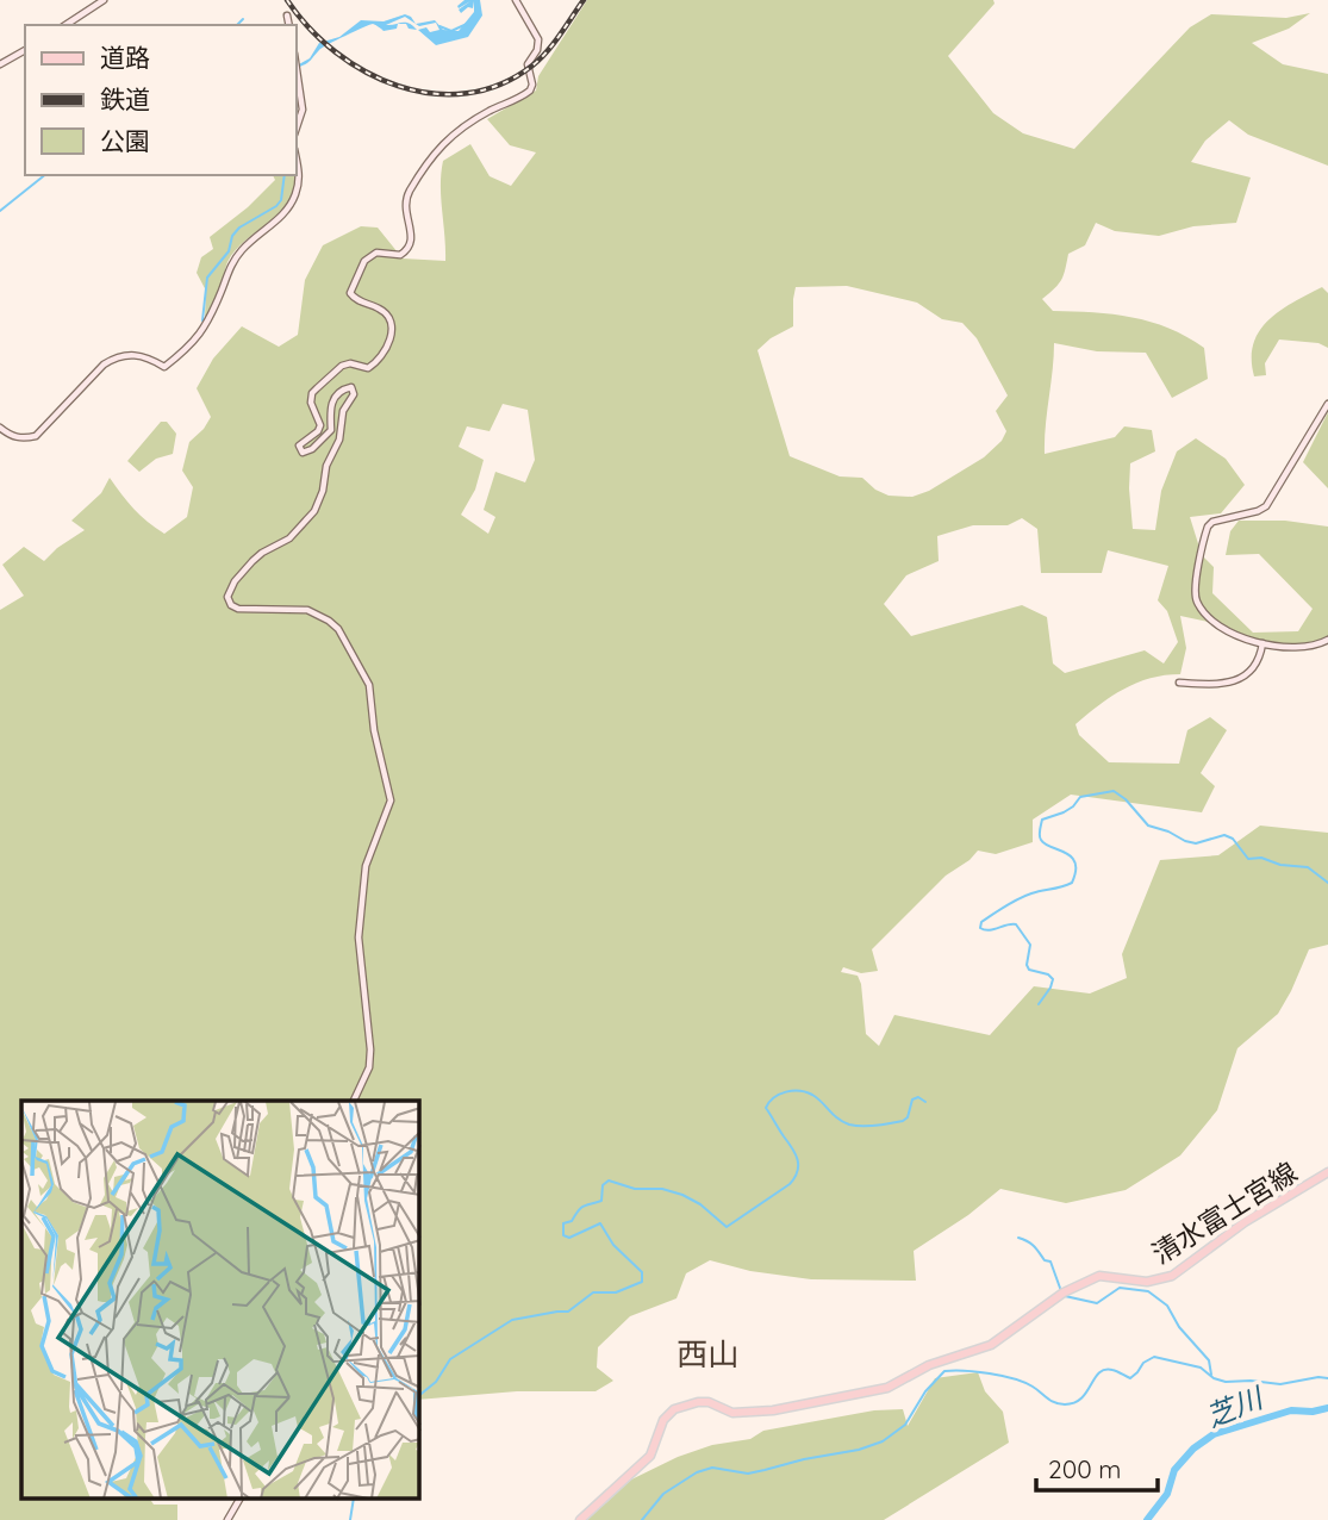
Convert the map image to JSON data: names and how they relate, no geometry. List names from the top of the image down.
{
  "streets": {
    "main road": ["清水富士宮線"]
  },
  "districts": ["西山"],
  "water": ["芝川"],
  "legend": ["道路", "鉄道", "公園"],
  "scale_bar": "200 m"
}
